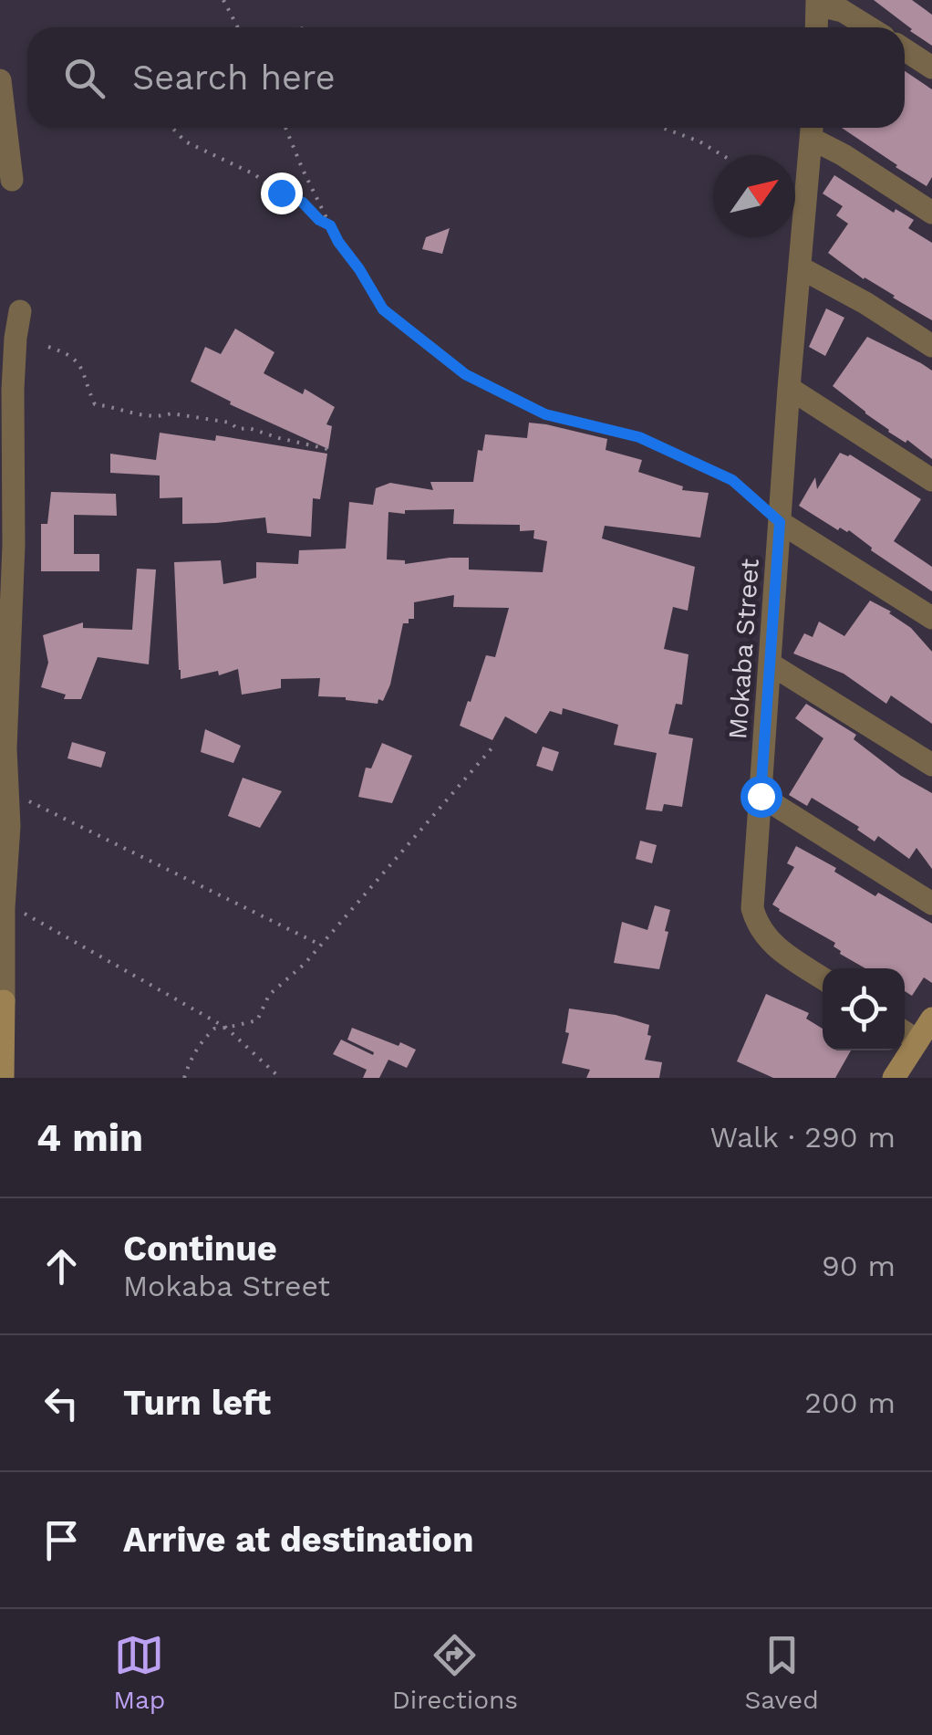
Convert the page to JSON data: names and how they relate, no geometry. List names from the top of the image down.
{
  "streets": {
    "street": ["Mokaba Street"]
  },
  "north": "top right",
  "page": {
    "search": "Search here",
    "heading": ["4 min", "Walk · 290 m"],
    "list": [
      ["Continue", "Mokaba Street", "90 m"],
      ["Turn left", "200 m"],
      "Arrive at destination"
    ],
    "nav": ["Map", "Directions", "Saved"]
  }
}
